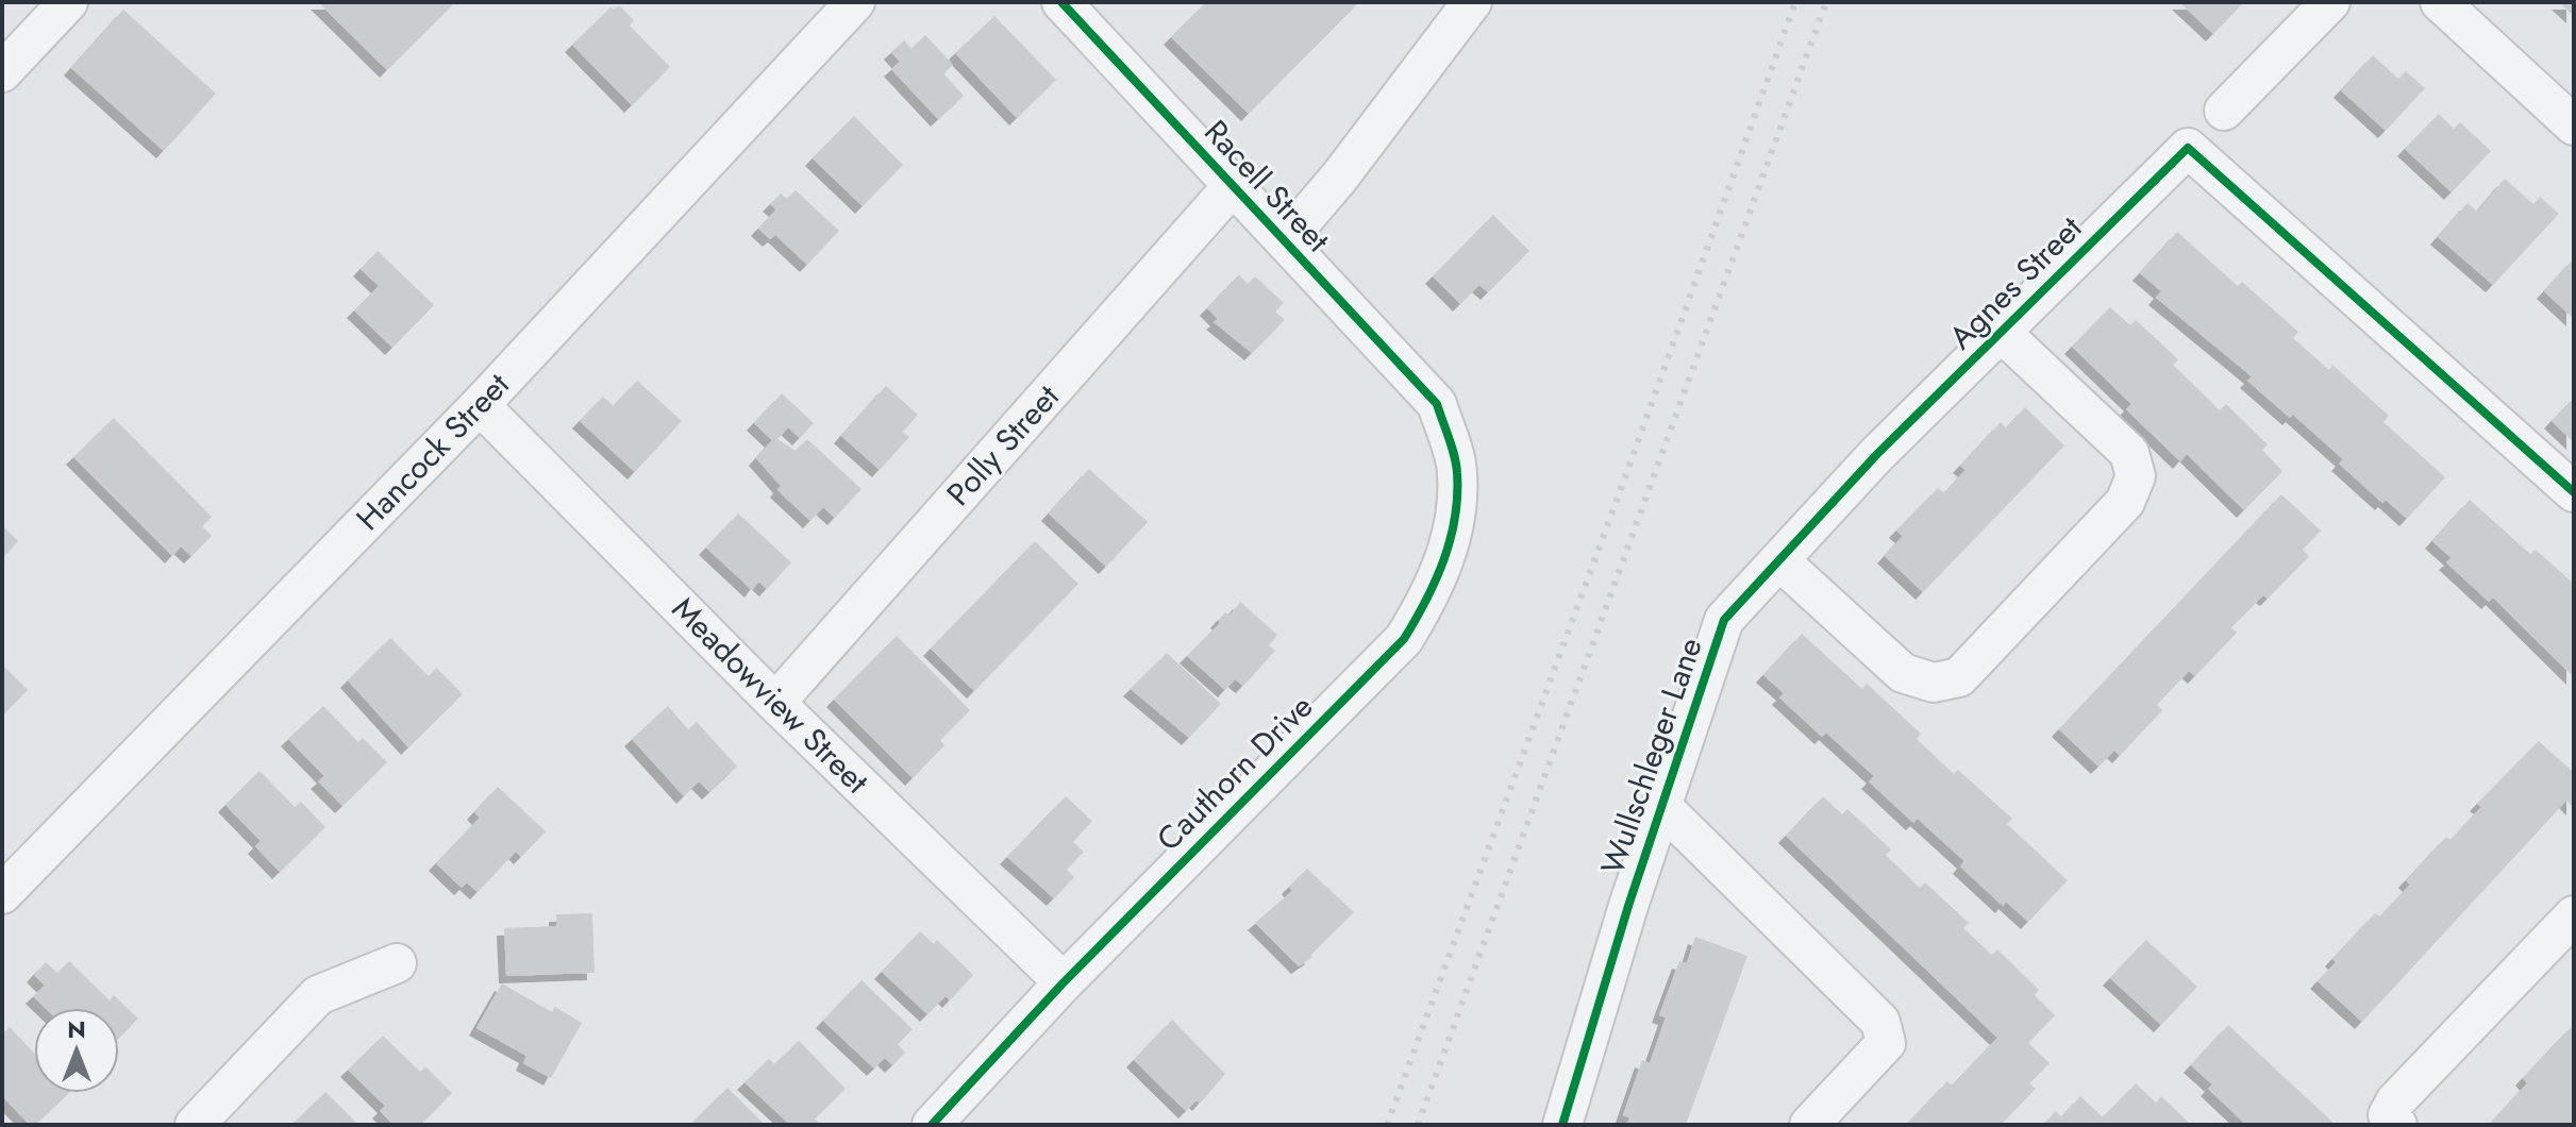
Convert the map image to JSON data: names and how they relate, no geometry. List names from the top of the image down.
{
  "streets": {
    "street": [
      "Racell Street",
      "Agnes Street",
      "Polly Street",
      "Hancock Street",
      "Meadowview Street",
      "Wullschleger Lane",
      "Cauthorn Drive"
    ]
  },
  "crossings": [
    ["Racell Street", "Polly Street"],
    ["Racell Street", "Cauthorn Drive"],
    ["Agnes Street", "Wullschleger Lane"],
    ["Polly Street", "Meadowview Street"],
    ["Hancock Street", "Meadowview Street"],
    ["Meadowview Street", "Cauthorn Drive"]
  ],
  "north": "top"
}
